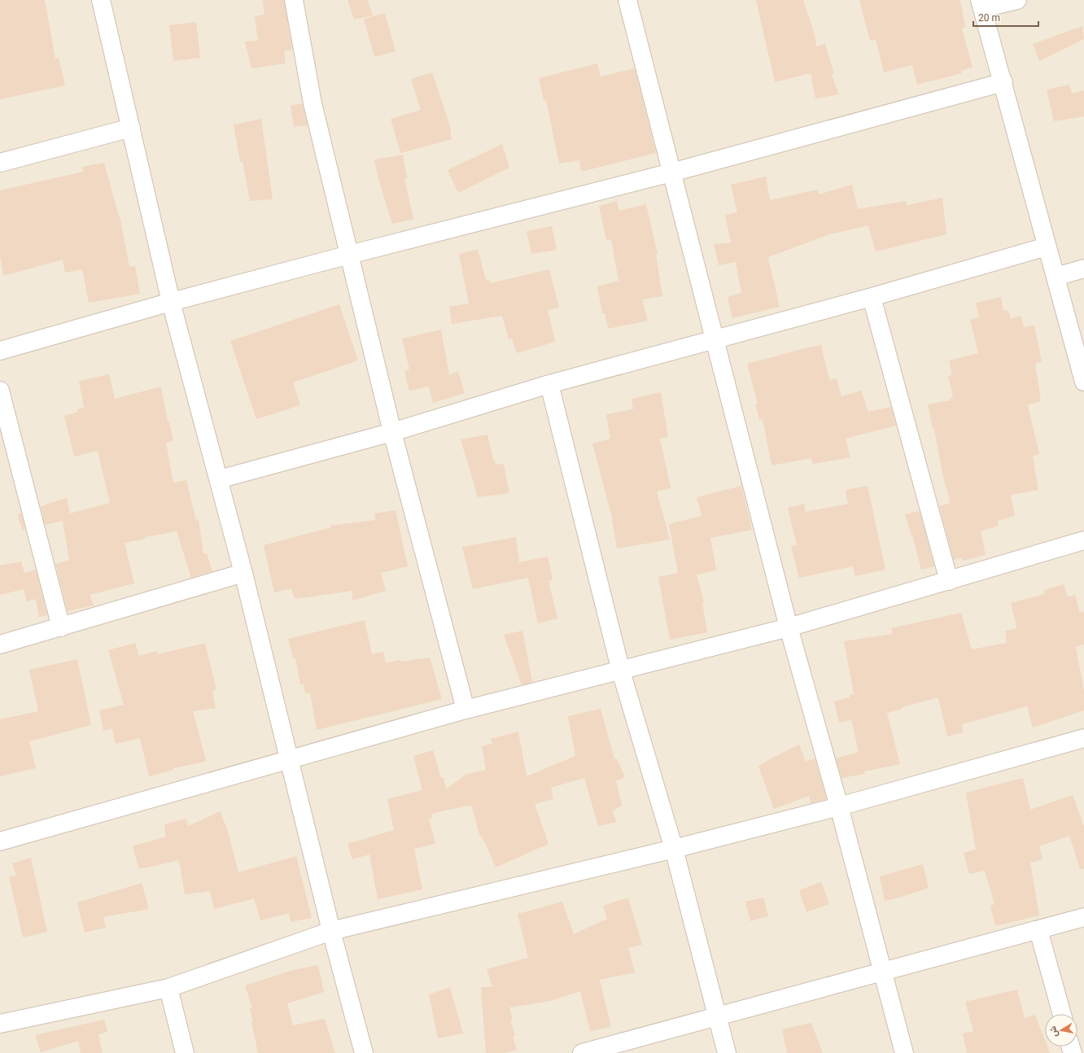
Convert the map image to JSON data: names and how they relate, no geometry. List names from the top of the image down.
{
  "scale_bar": "20 m",
  "north": "left"
}
